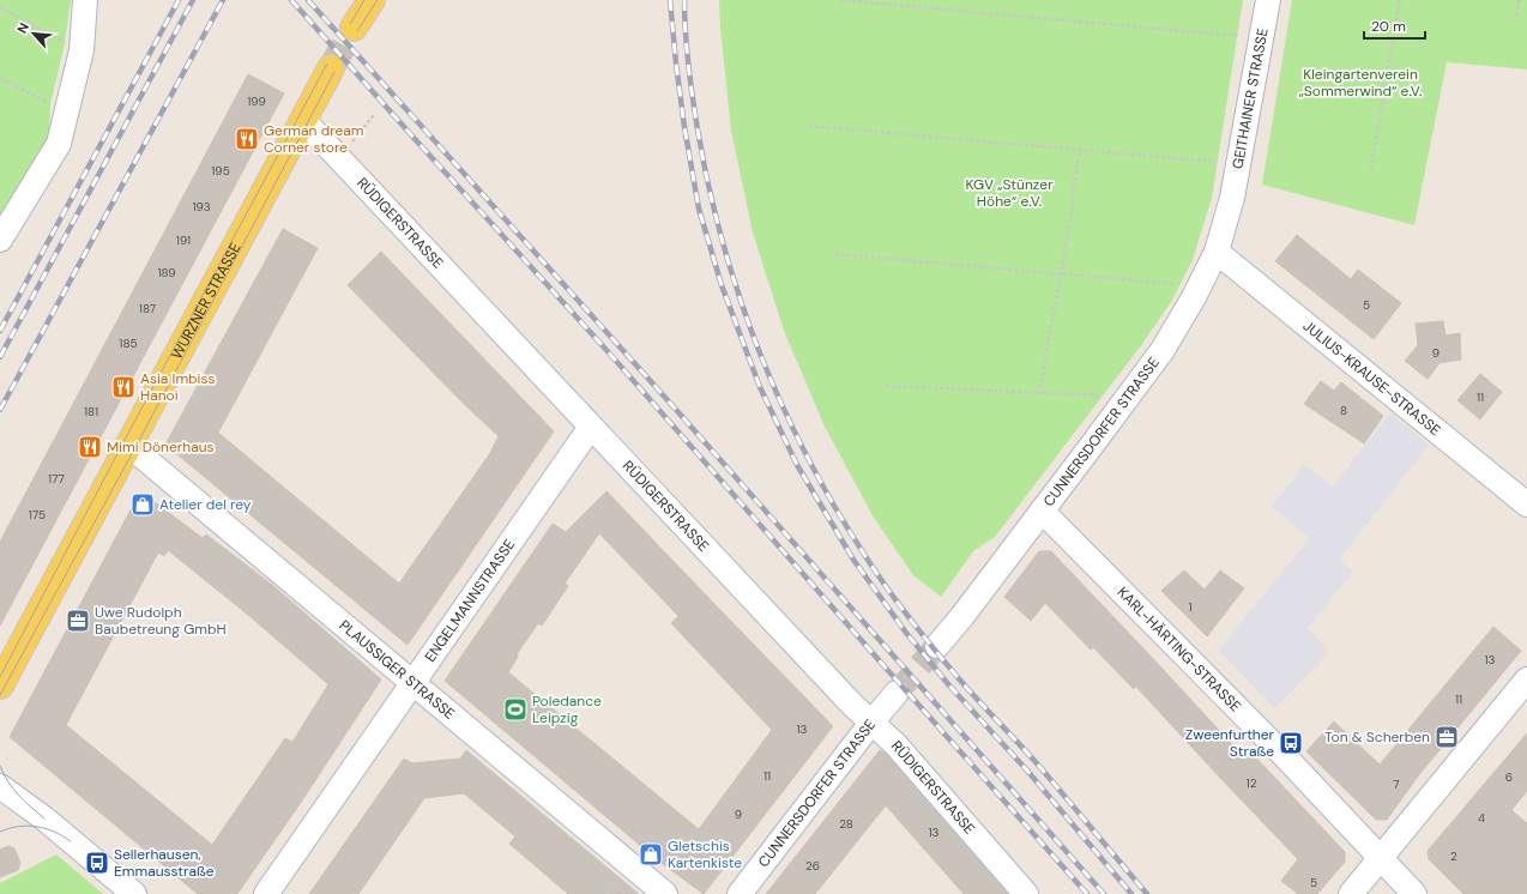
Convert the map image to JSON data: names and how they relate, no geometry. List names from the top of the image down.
{
  "streets": {
    "main road": ["WURZNER STRASSE"],
    "street": [
      "GEITHAINER STRASSE",
      "RÜDIGERSTRASSE",
      "JULIUS-KRAUSE-STRASSE",
      "CUNNERSDORFER STRASSE",
      "ENGELMANNSTRASSE",
      "KARL-HÄRTING-STRASSE",
      "PLAUSSIGER STRASSE"
    ]
  },
  "crossings": [
    ["GEITHAINER STRASSE", "CUNNERSDORFER STRASSE"],
    ["RÜDIGERSTRASSE", "WURZNER STRASSE"],
    ["RÜDIGERSTRASSE", "CUNNERSDORFER STRASSE"],
    ["RÜDIGERSTRASSE", "ENGELMANNSTRASSE"],
    ["WURZNER STRASSE", "PLAUSSIGER STRASSE"],
    ["JULIUS-KRAUSE-STRASSE", "CUNNERSDORFER STRASSE"],
    ["CUNNERSDORFER STRASSE", "KARL-HÄRTING-STRASSE"],
    ["ENGELMANNSTRASSE", "PLAUSSIGER STRASSE"]
  ],
  "parks": ["Kleingartenverein „Sommerwind“ e.V.", "KGV „Stünzer Höhe“ e.V."],
  "places": {
    "restaurant": ["German dream Corner store", "Asia Imbiss Hanoi", "Mimi Dönerhaus"],
    "shop": ["Atelier del rey", "Gletschis Kartenkiste"],
    "office": ["Uwe Rudolph Baubetreung GmbH", "Ton & Scherben"],
    "sports": ["Poledance Leipzig"],
    "bus stop": ["Zweenfurther Straße", "Sellerhausen, Emmausstraße"]
  },
  "house_numbers": [
    "199",
    "195",
    "193",
    "191",
    "189",
    "5",
    "187",
    "185",
    "9",
    "11",
    "8",
    "181",
    "177",
    "175",
    "1",
    "13",
    "11",
    "13",
    "11",
    "6",
    "12",
    "7",
    "9",
    "4",
    "28",
    "13",
    "2",
    "26",
    "5"
  ],
  "scale_bar": "20 m",
  "north": "top left"
}
